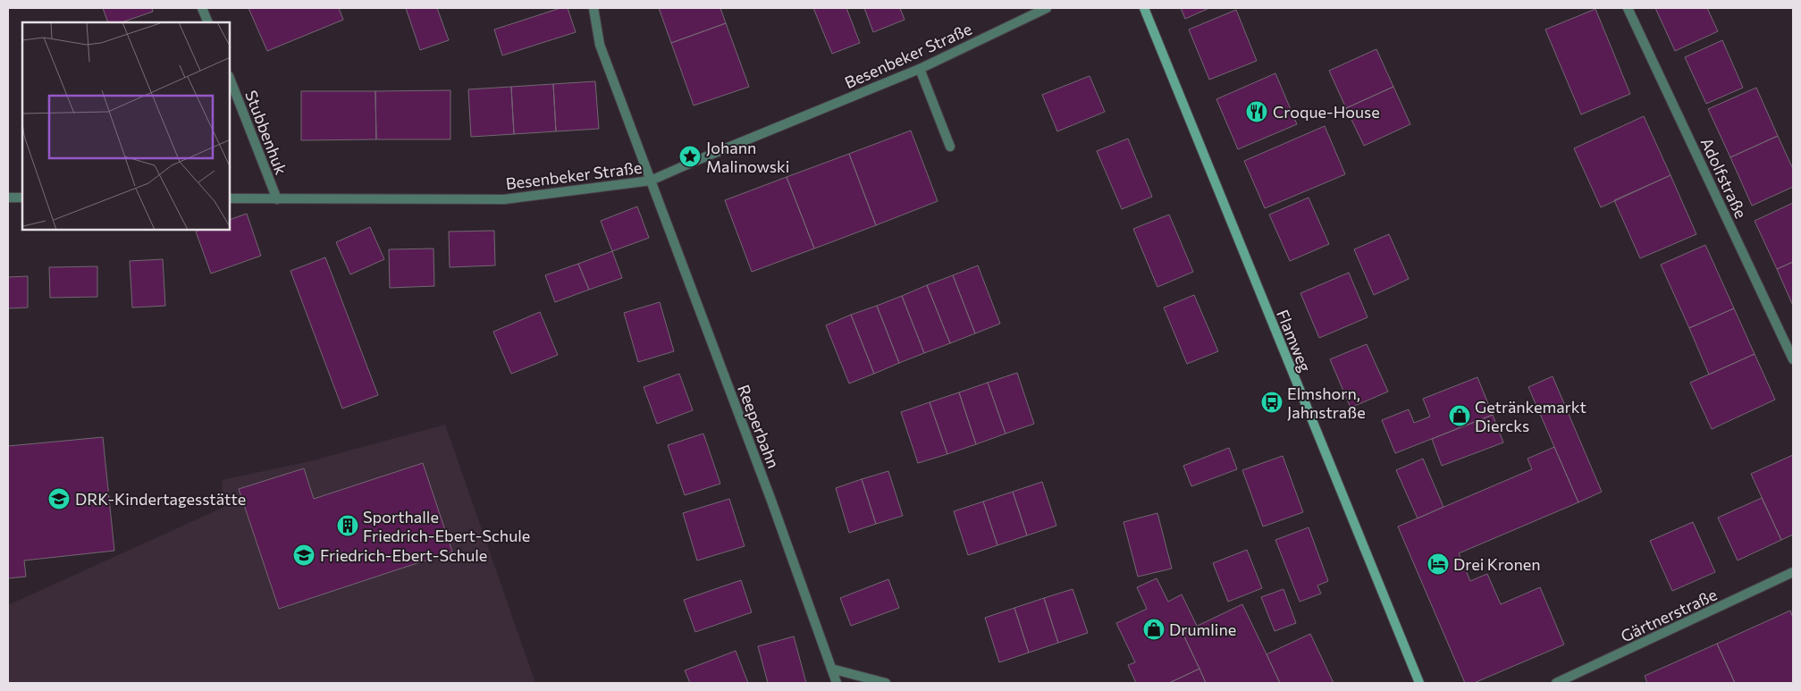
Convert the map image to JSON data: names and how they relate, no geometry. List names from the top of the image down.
{
  "streets": {
    "main road": ["Flamweg"],
    "street": [
      "Besenbeker Straße",
      "Stubbenhuk",
      "Adolfstraße",
      "Reeperbahn",
      "Gärtnerstraße"
    ]
  },
  "crossings": [
    ["Besenbeker Straße", "Stubbenhuk"],
    ["Besenbeker Straße", "Reeperbahn"]
  ],
  "places": {
    "restaurant": ["Croque-House"],
    "place": ["Johann Malinowski"],
    "bus stop": ["Elmshorn, Jahnstraße"],
    "shop": ["Getränkemarkt Diercks", "Drumline"],
    "school or university": ["DRK-Kindertagesstätte", "Friedrich-Ebert-Schule"],
    "building": ["Sporthalle Friedrich-Ebert-Schule"],
    "hotel": ["Drei Kronen"]
  }
}
